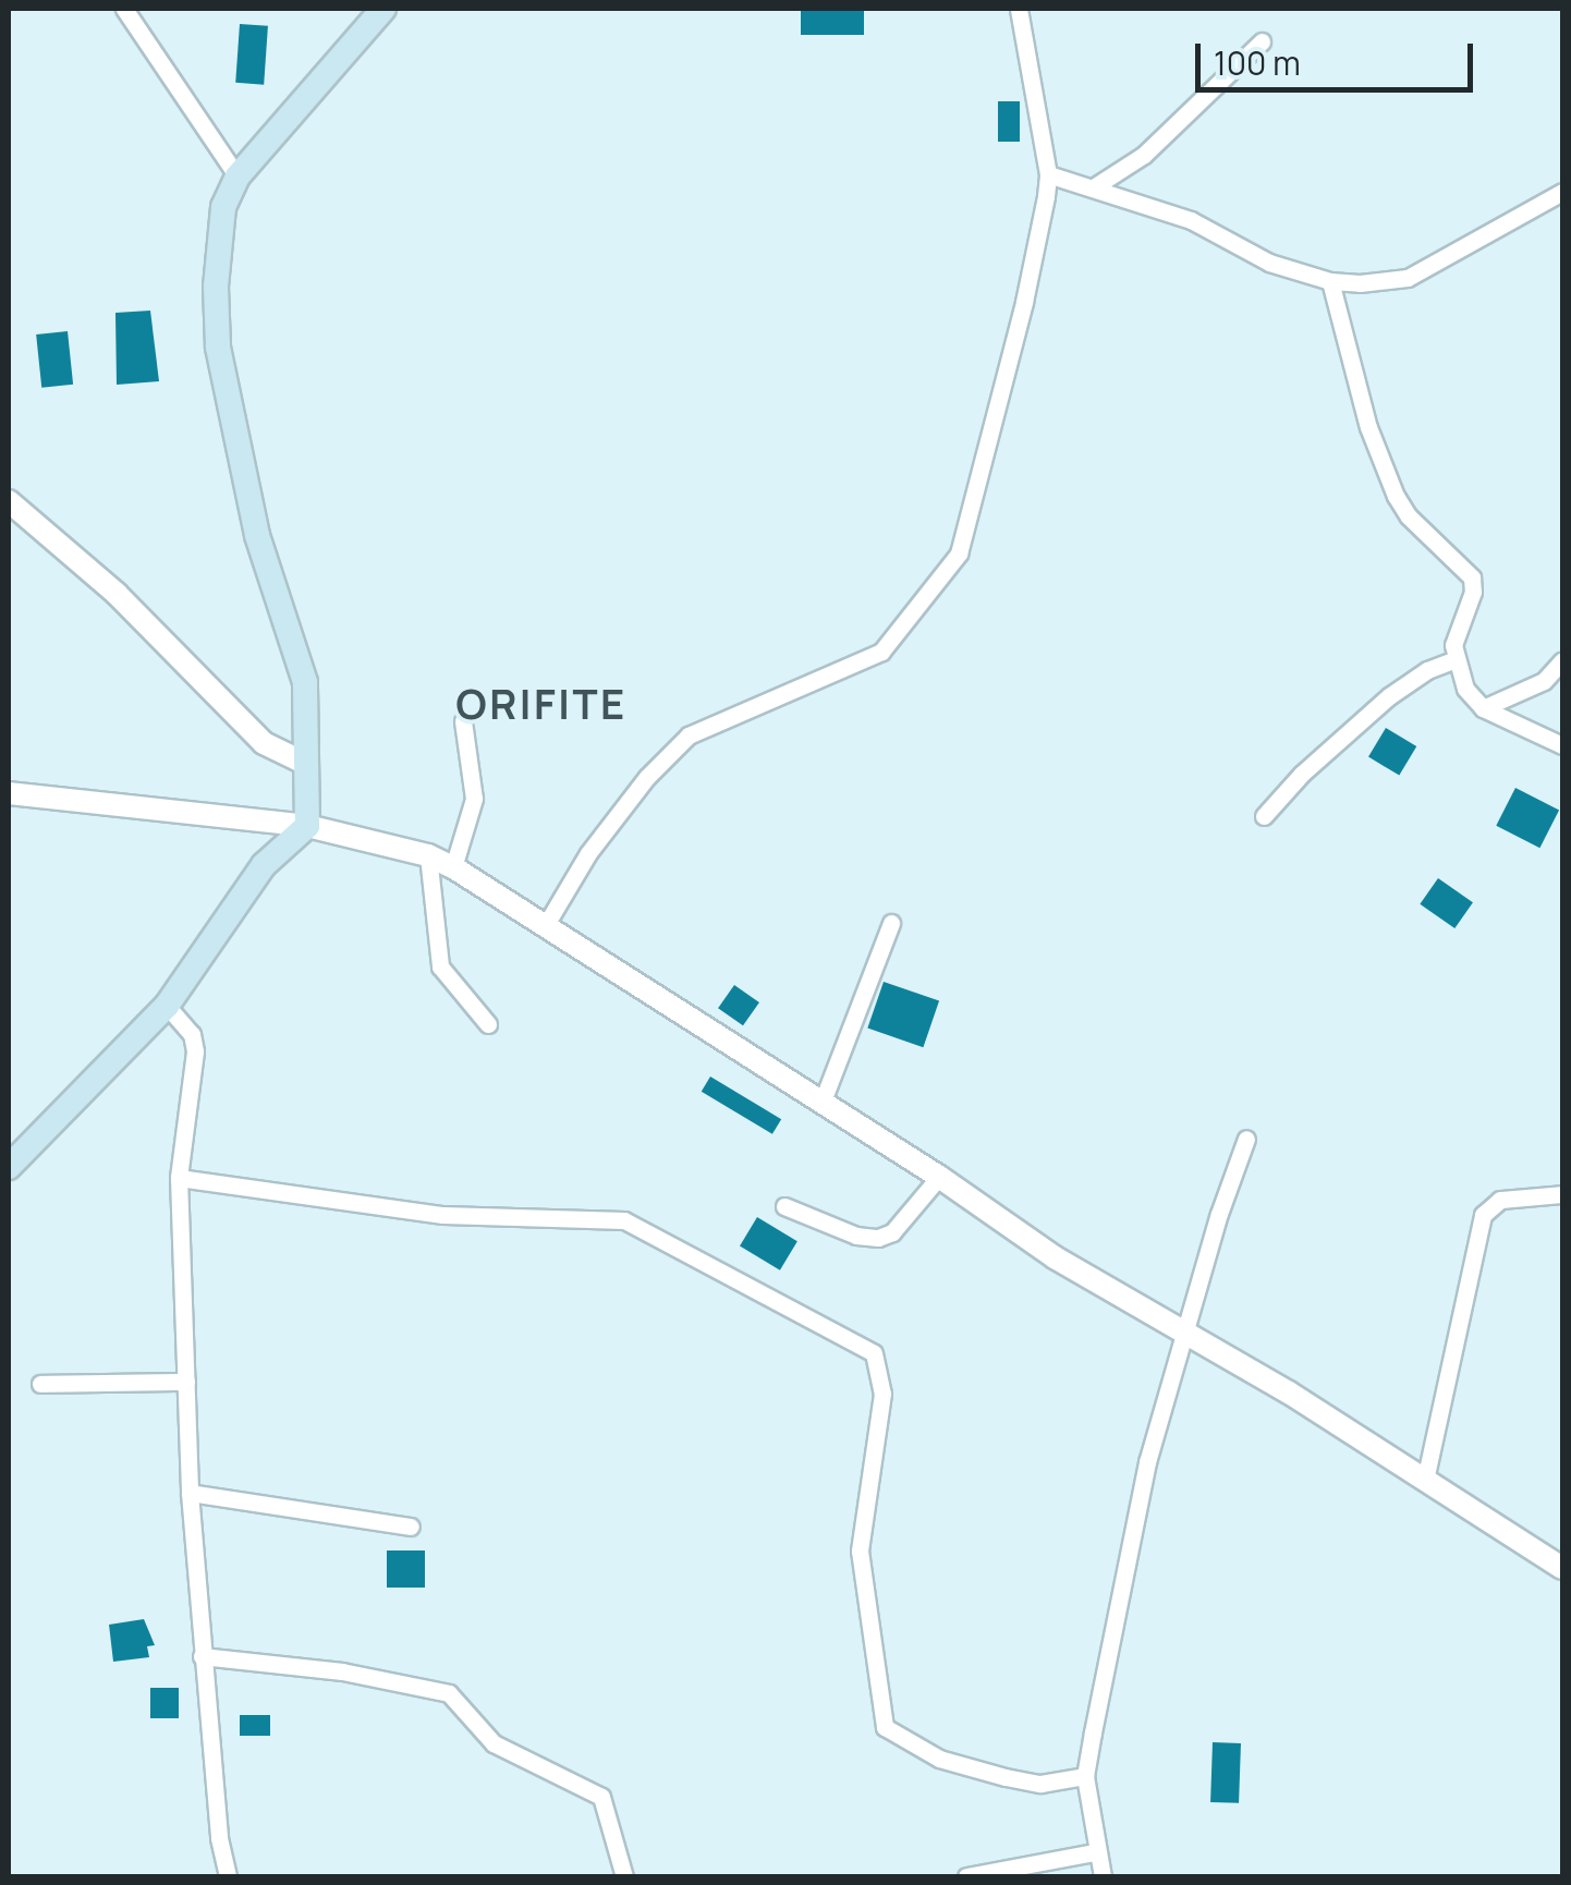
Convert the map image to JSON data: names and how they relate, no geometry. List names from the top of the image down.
{
  "districts": ["ORIFITE"],
  "scale_bar": "100 m"
}
